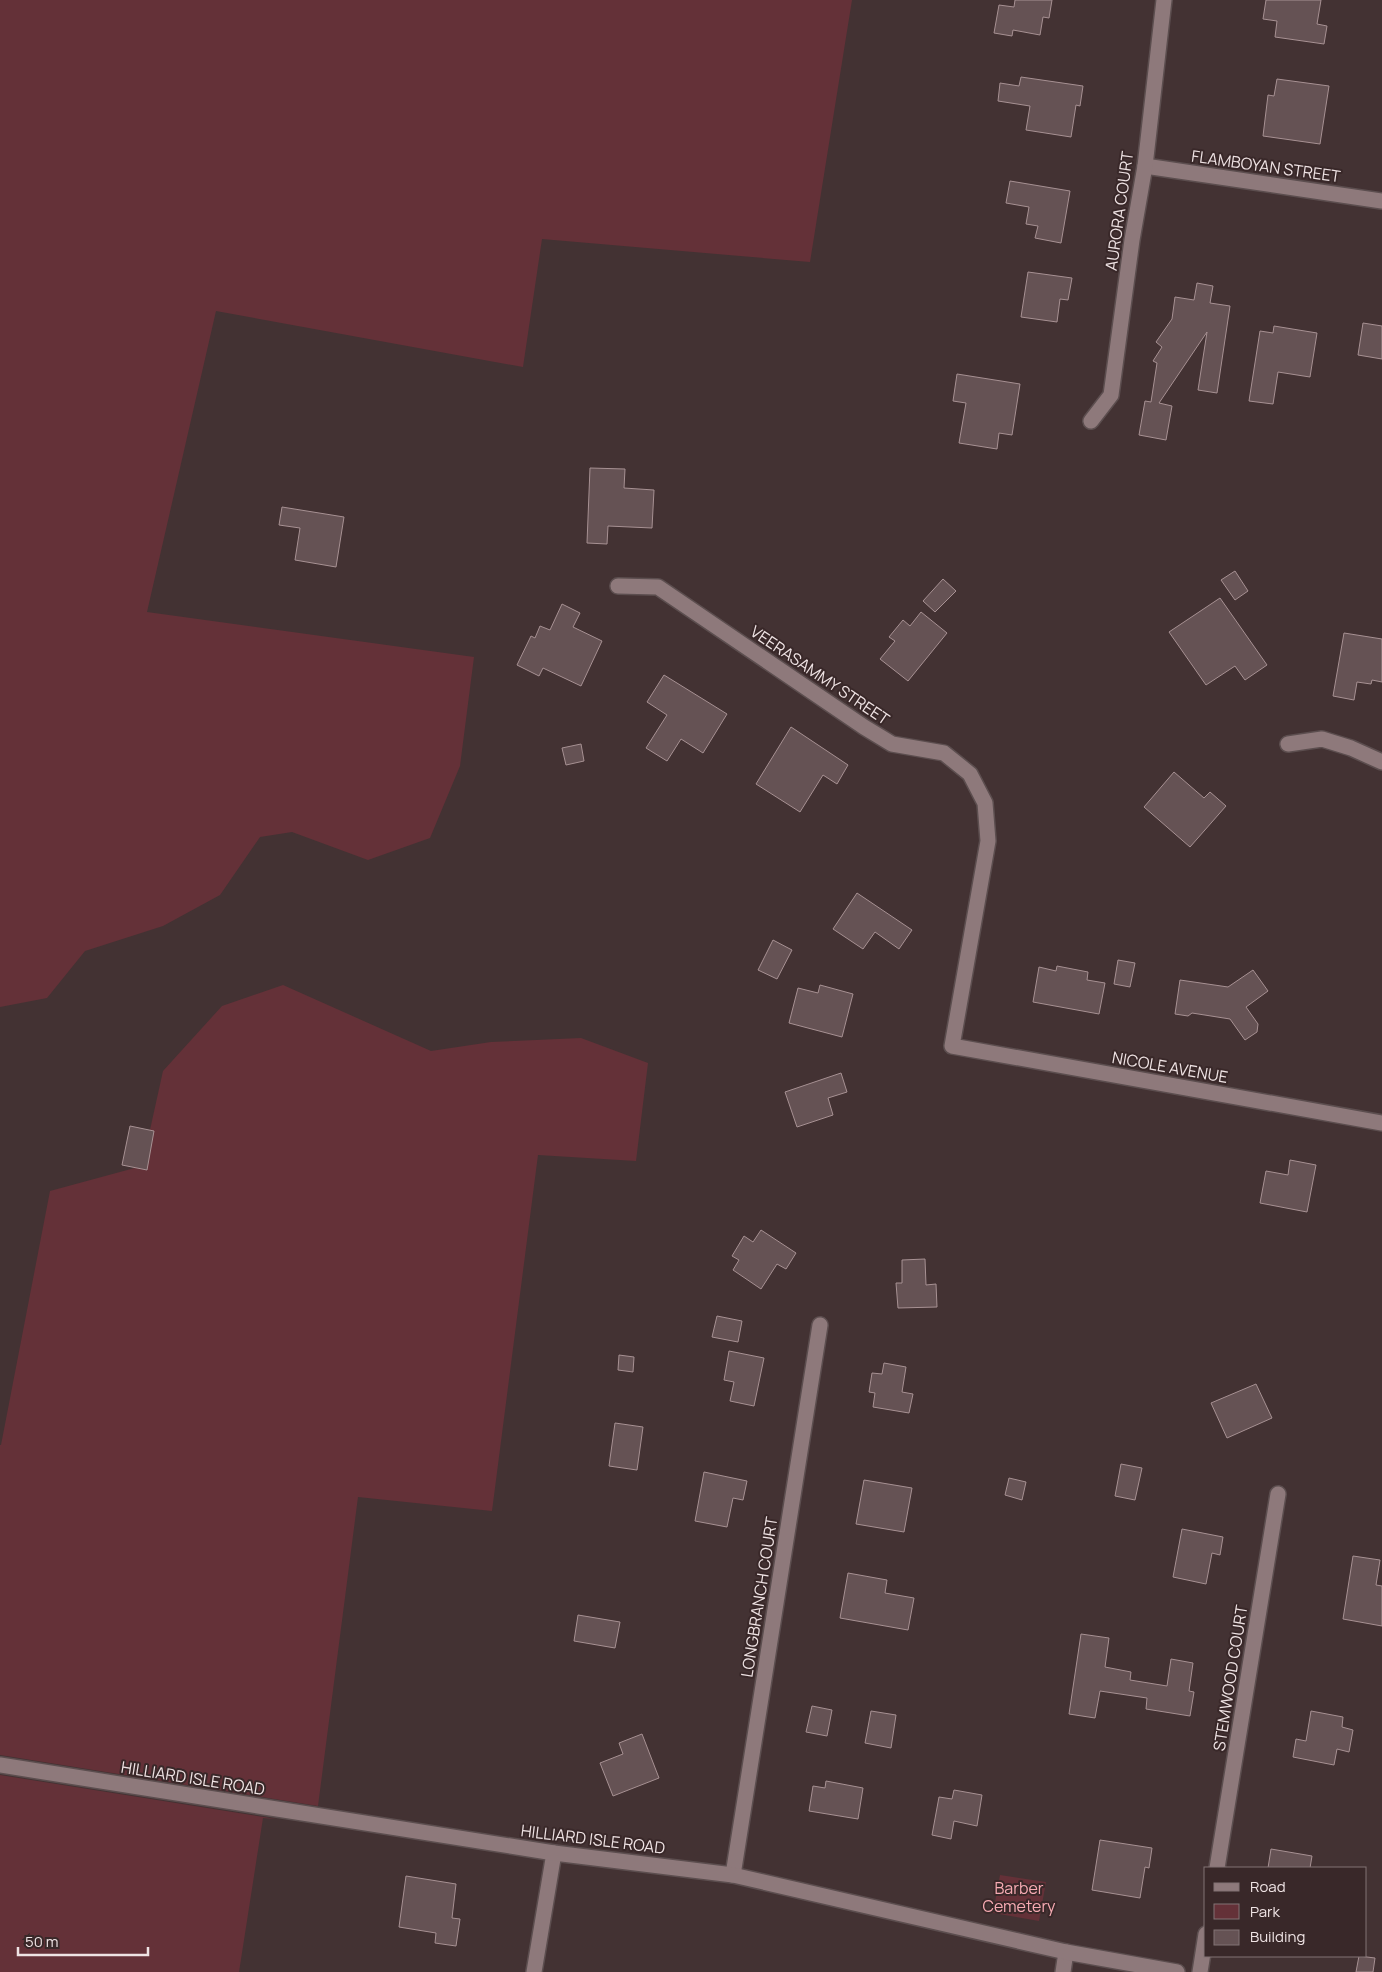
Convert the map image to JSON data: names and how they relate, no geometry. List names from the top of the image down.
{
  "streets": {
    "street": [
      "FLAMBOYAN STREET",
      "AURORA COURT",
      "VEERASAMMY STREET",
      "NICOLE AVENUE",
      "LONGBRANCH COURT",
      "STEMWOOD COURT",
      "HILLIARD ISLE ROAD"
    ]
  },
  "crossings": [
    ["FLAMBOYAN STREET", "AURORA COURT"],
    ["VEERASAMMY STREET", "NICOLE AVENUE"],
    ["LONGBRANCH COURT", "HILLIARD ISLE ROAD"]
  ],
  "parks": ["Barber Cemetery"],
  "legend": ["Road", "Park", "Building"],
  "scale_bar": "50 m"
}
